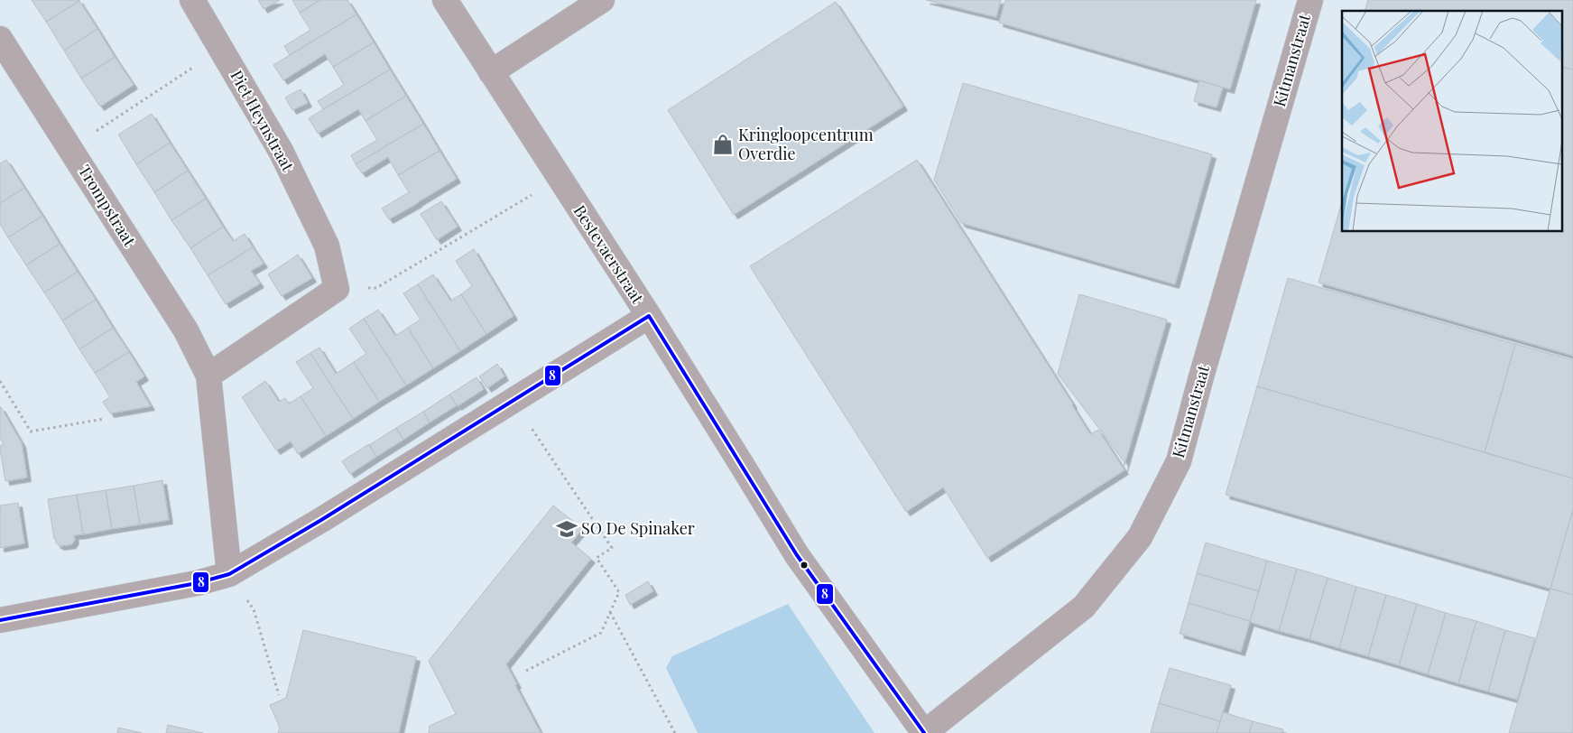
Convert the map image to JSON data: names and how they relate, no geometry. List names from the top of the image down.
{
  "streets": {
    "street": [
      "Kitmanstraat",
      "Piet Heynstraat",
      "Trompstraat",
      "Bestevaerstraat"
    ]
  },
  "crossings": [
    ["Kitmanstraat", "Bestevaerstraat"]
  ],
  "places": {
    "shop": ["Kringloopcentrum Overdie"],
    "school or university": ["SO De Spinaker"]
  },
  "lines": ["transit line 8"]
}
